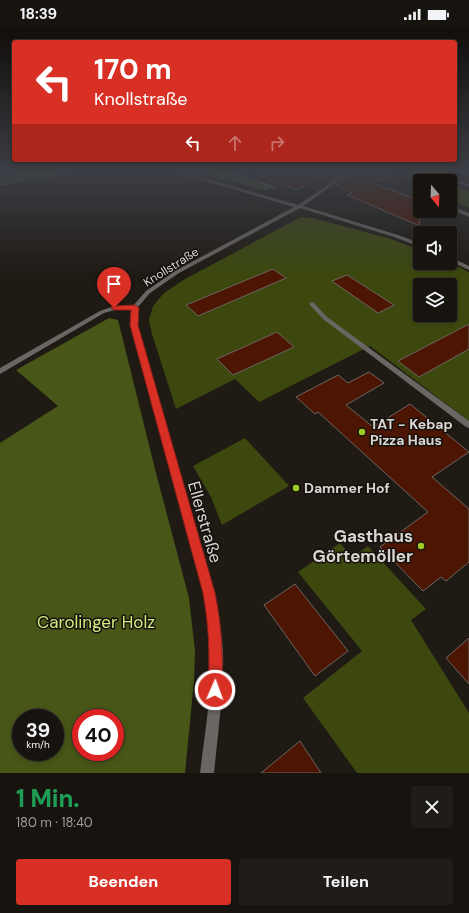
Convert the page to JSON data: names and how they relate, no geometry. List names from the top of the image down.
{
  "streets": {
    "street": ["Knollstraße", "Ellerstraße"]
  },
  "crossings": [
    ["Knollstraße", "Ellerstraße"]
  ],
  "parks": ["Carolinger Holz"],
  "places": ["TAT - Kebap Pizza Haus", "Dammer Hof", "Gasthaus Görtemöller"],
  "north": "bottom",
  "page": {
    "status": "18:39",
    "turn": ["170 m", "Knollstraße"],
    "speed": "39 km/h",
    "limit": "40",
    "heading": ["1 Min.", "180 m · 18:40"],
    "buttons": ["Beenden", "Teilen"]
  }
}
